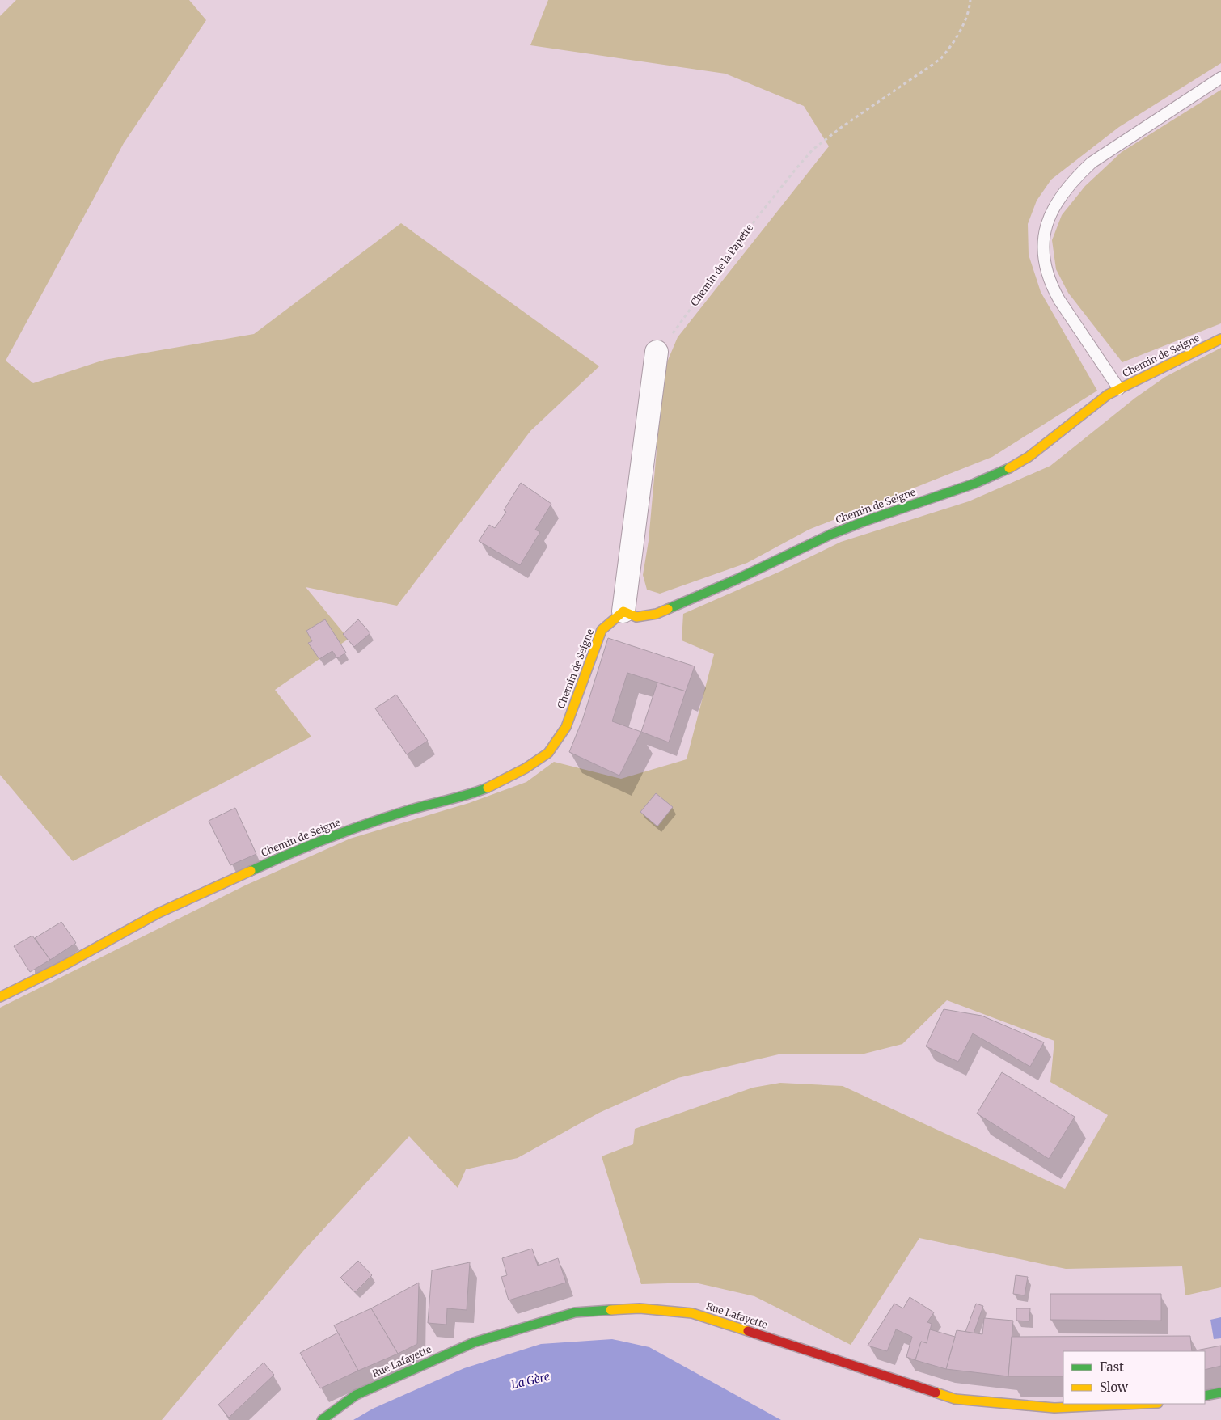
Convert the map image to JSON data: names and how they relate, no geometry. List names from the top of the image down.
{
  "streets": {
    "street": ["Chemin de Seigne", "Rue Lafayette"],
    "path": ["Chemin de la Papette"]
  },
  "water": ["La Gère"],
  "legend": ["Fast", "Slow"]
}
